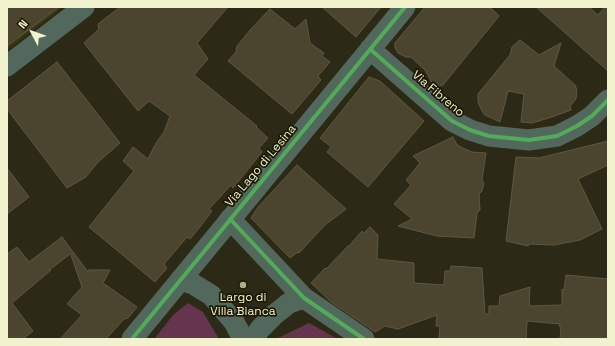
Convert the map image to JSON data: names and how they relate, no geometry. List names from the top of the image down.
{
  "streets": {
    "street": ["Via Fibreno", "Via Lago di Lesina"]
  },
  "crossings": [
    ["Via Fibreno", "Via Lago di Lesina"]
  ],
  "places": ["Largo di Villa Bianca"],
  "north": "top left"
}
